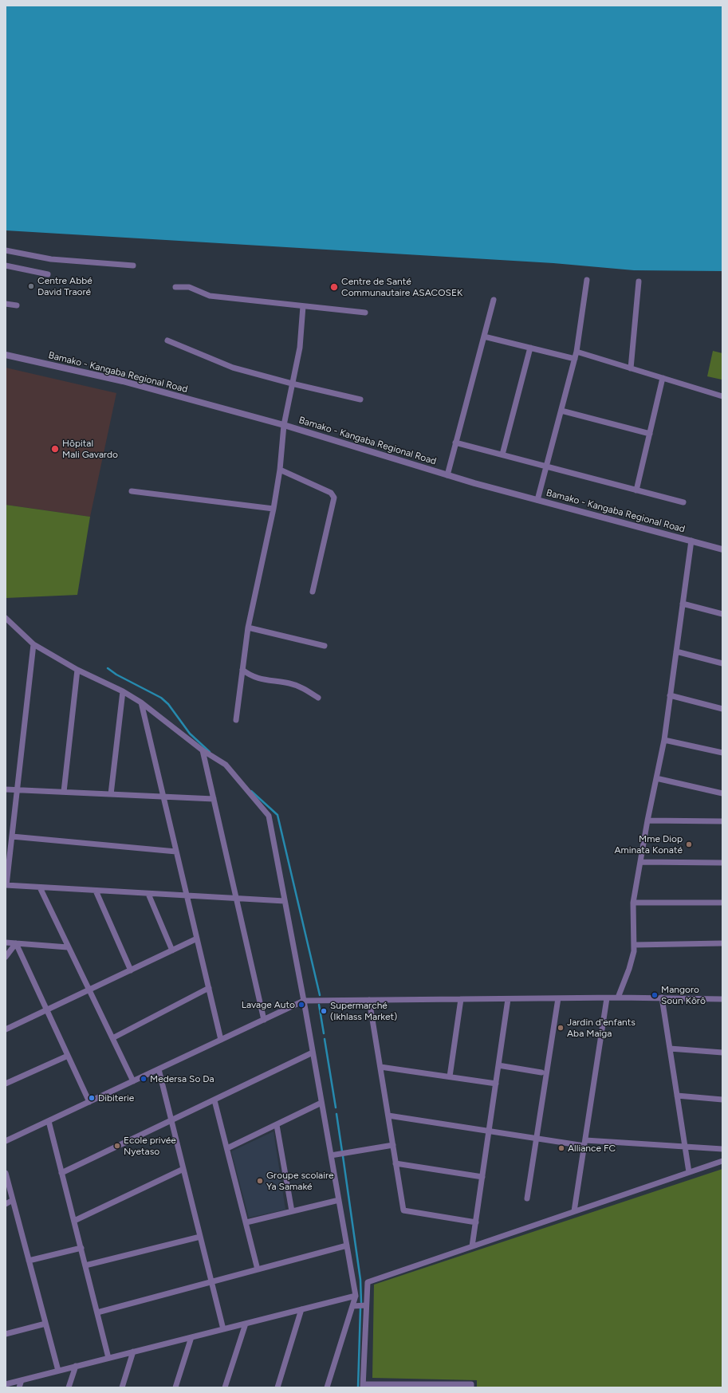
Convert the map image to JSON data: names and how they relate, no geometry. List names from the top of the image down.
{
  "streets": {
    "street": ["Bamako - Kangaba Regional Road"]
  },
  "places": [
    "Centre Abbé David Traoré",
    "Centre de Santé Communautaire ASACOSEK",
    "Hôpital Mali Gavardo",
    "Mme Diop Aminata Konaté",
    "Mangoro Soun Kôrô",
    "Lavage Auto",
    "Supermarché (Ikhlass Market)",
    "Jardin d'enfants Aba Maïga",
    "Medersa So Da",
    "Dibiterie",
    "Ecole privée Nyetaso",
    "Alliance FC",
    "Groupe scolaire Ya Samaké"
  ]
}
